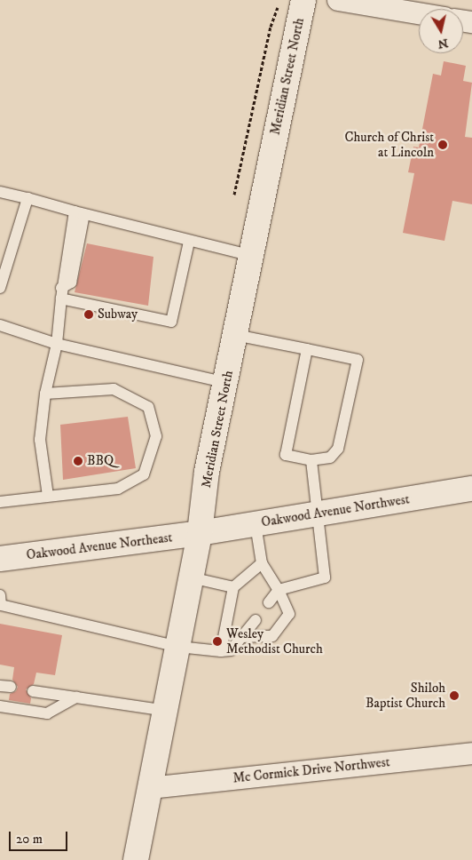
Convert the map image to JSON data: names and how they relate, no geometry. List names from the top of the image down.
{
  "streets": {
    "street": [
      "Meridian Street North",
      "Oakwood Avenue Northwest",
      "Oakwood Avenue Northeast",
      "Mc Cormick Drive Northwest"
    ]
  },
  "crossings": [
    ["Meridian Street North", "Oakwood Avenue Northwest"],
    ["Meridian Street North", "Oakwood Avenue Northeast"],
    ["Meridian Street North", "Mc Cormick Drive Northwest"],
    ["Oakwood Avenue Northwest", "Oakwood Avenue Northeast"]
  ],
  "places": [
    "Church of Christ at Lincoln",
    "Subway",
    "BBQ",
    "Wesley Methodist Church",
    "Shiloh Baptist Church"
  ],
  "scale_bar": "20 m",
  "north": "bottom"
}
